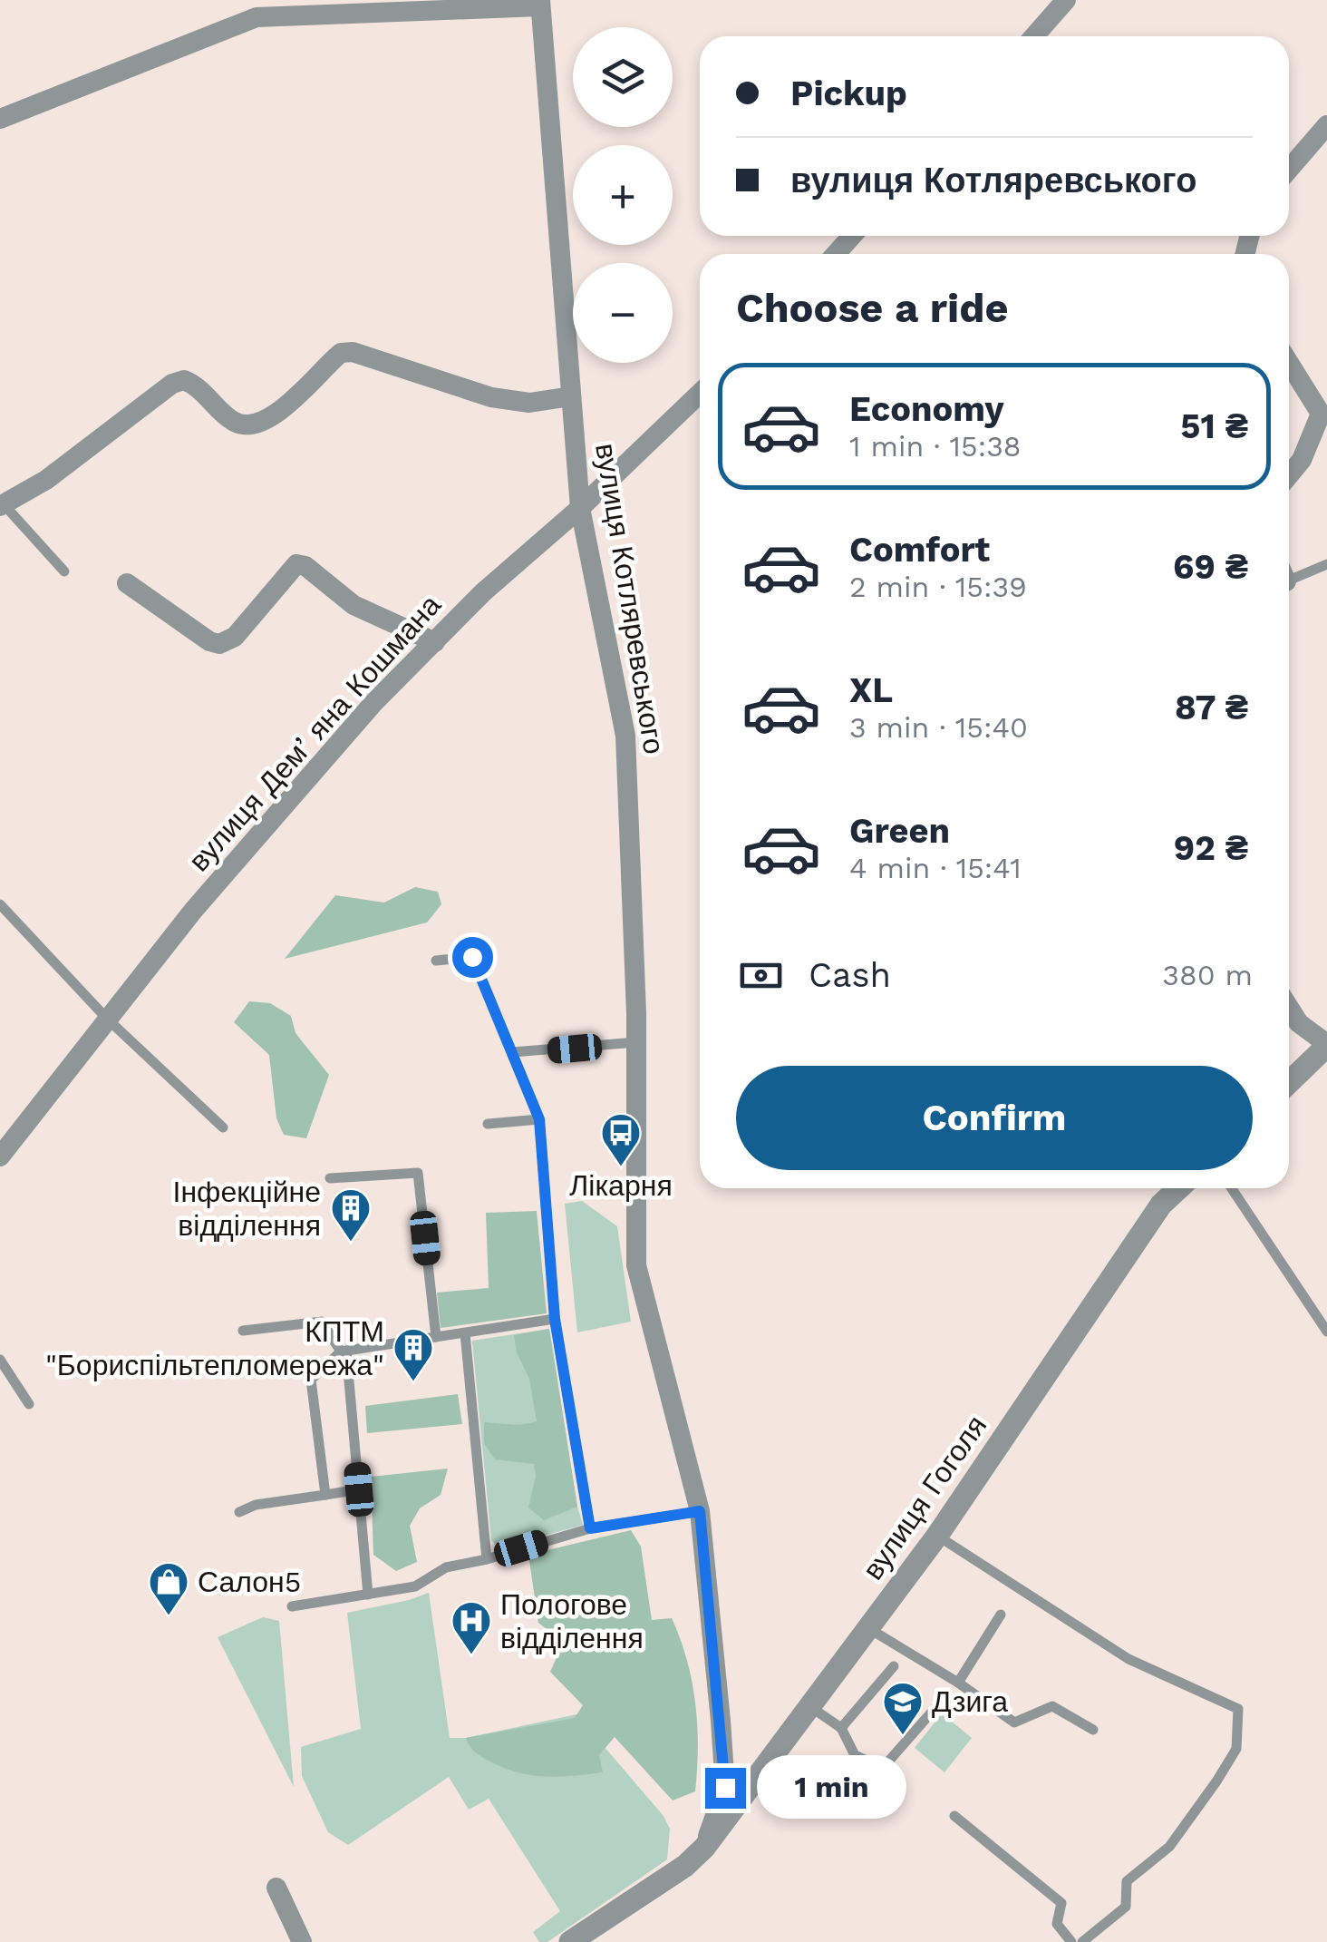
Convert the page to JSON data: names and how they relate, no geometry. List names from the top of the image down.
{
  "streets": {
    "street": ["вулиця Котляревського", "вулиця Демʼяна Кошмана", "вулиця Гоголя"]
  },
  "crossings": [
    ["вулиця Котляревського", "вулиця Демʼяна Кошмана"],
    ["вулиця Котляревського", "вулиця Гоголя"]
  ],
  "places": {
    "bus stop": ["Лікарня"],
    "building": ["Інфекційне відділення", "КПТМ \"Бориспільтепломережа\""],
    "shop": ["Салон5"],
    "hospital": ["Пологове відділення"],
    "school or university": ["Дзига"]
  },
  "page": {
    "map_buttons": ["+", "−"],
    "banner": ["Pickup", "вулиця Котляревського"],
    "heading": "Choose a ride",
    "list": [
      {
        "name": "Economy",
        "note": "1 min · 15:38",
        "value": "51 ₴"
      },
      {
        "name": "Comfort",
        "note": "2 min · 15:39",
        "value": "69 ₴"
      },
      {
        "name": "XL",
        "note": "3 min · 15:40",
        "value": "87 ₴"
      },
      {
        "name": "Green",
        "note": "4 min · 15:41",
        "value": "92 ₴"
      }
    ],
    "pay": ["Cash", "380 m"],
    "buttons": "Confirm",
    "bubble": "1 min"
  }
}
